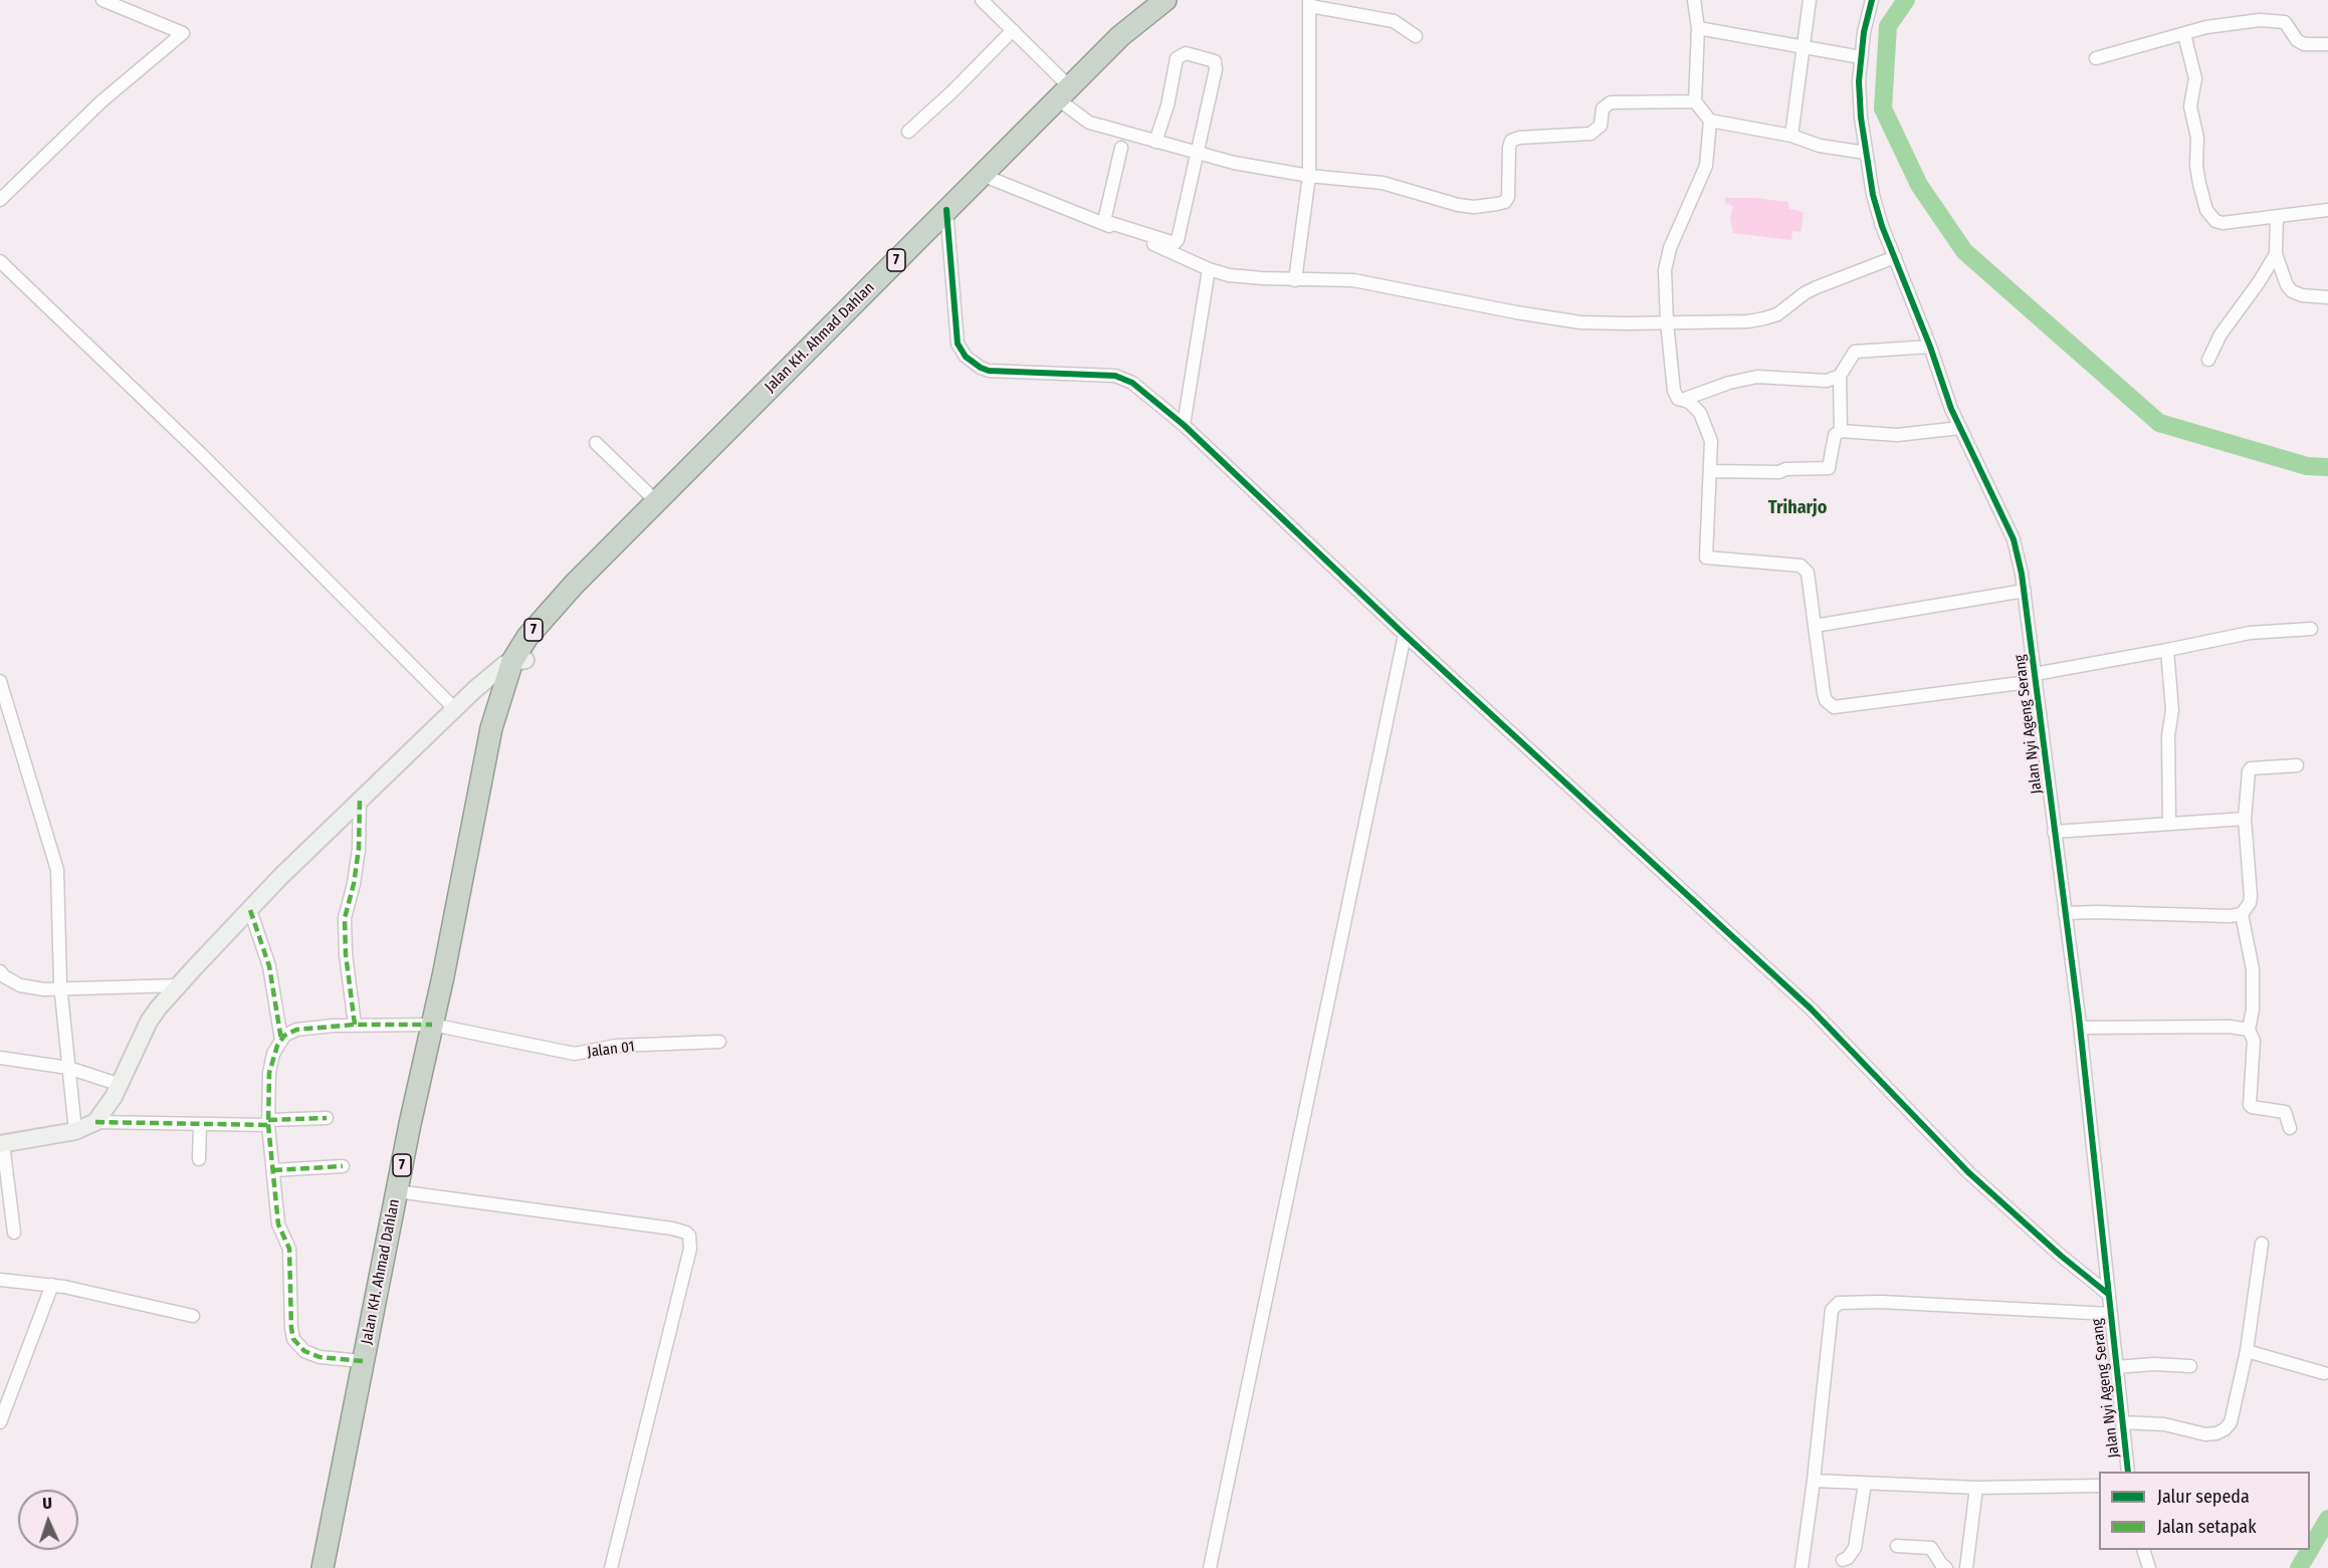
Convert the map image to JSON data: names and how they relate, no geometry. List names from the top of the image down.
{
  "streets": {
    "highway": ["7", "Jalan KH. Ahmad Dahlan"],
    "street": ["Jalan Nyi Ageng Serang", "Jalan 01"]
  },
  "crossings": [
    ["Jalan KH. Ahmad Dahlan", "Jalan 01"]
  ],
  "districts": ["Triharjo"],
  "legend": ["Jalur sepeda", "Jalan setapak"],
  "north": "top"
}
